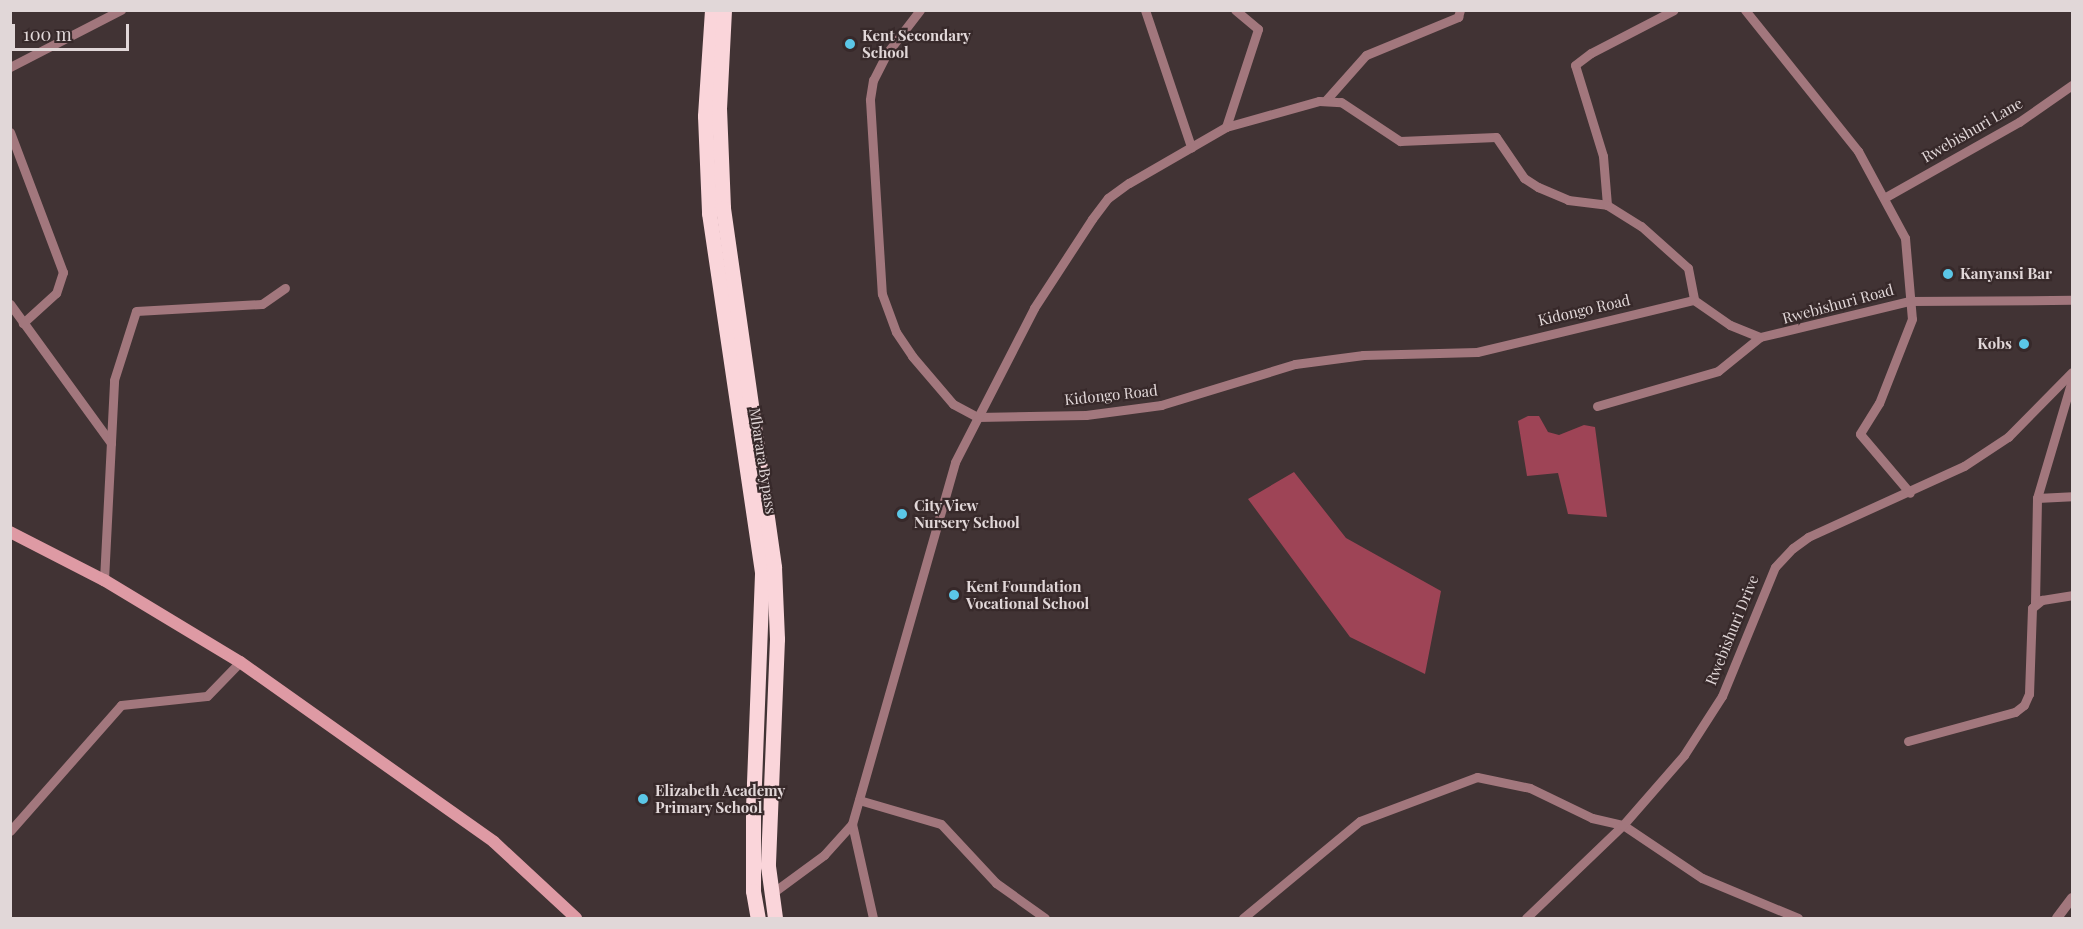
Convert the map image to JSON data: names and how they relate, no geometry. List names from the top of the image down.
{
  "streets": {
    "highway": ["Mbarara Bypass"],
    "street": [
      "Rwebishuri Lane",
      "Rwebishuri Road",
      "Kidongo Road",
      "Rwebishuri Drive"
    ]
  },
  "places": [
    "Kent Secondary School",
    "Kanyansi Bar",
    "Kobs",
    "City View Nursery School",
    "Kent Foundation Vocational School",
    "Elizabeth Academy Primary School"
  ],
  "scale_bar": "100 m"
}
